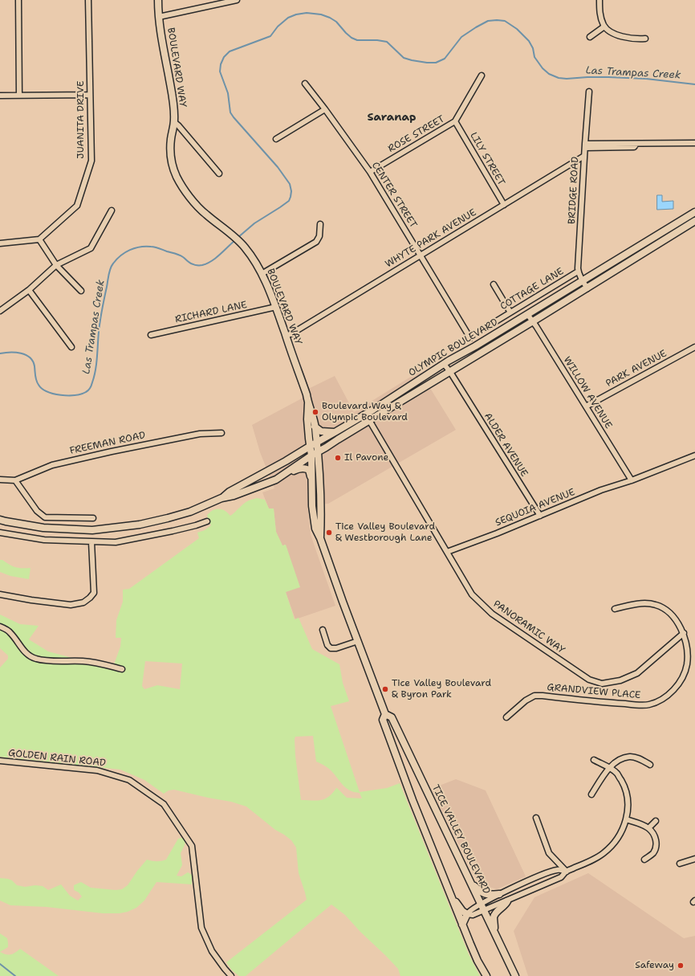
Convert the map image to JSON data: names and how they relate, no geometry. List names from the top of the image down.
{
  "streets": {
    "street": [
      "BOULEVARD WAY",
      "JUANITA DRIVE",
      "ROSE STREET",
      "LILY STREET",
      "BRIDGE ROAD",
      "CENTER STREET",
      "WHYTE PARK AVENUE",
      "COTTAGE LANE",
      "RICHARD LANE",
      "OLYMPIC BOULEVARD",
      "PARK AVENUE",
      "WILLOW AVENUE",
      "FREEMAN ROAD",
      "ALDER AVENUE",
      "SEQUOIA AVENUE",
      "PANORAMIC WAY",
      "GRANDVIEW PLACE",
      "GOLDEN RAIN ROAD",
      "TICE VALLEY BOULEVARD"
    ]
  },
  "crossings": [
    ["BOULEVARD WAY", "WHYTE PARK AVENUE"],
    ["BOULEVARD WAY", "RICHARD LANE"],
    ["BOULEVARD WAY", "OLYMPIC BOULEVARD"],
    ["BOULEVARD WAY", "TICE VALLEY BOULEVARD"],
    ["ROSE STREET", "LILY STREET"],
    ["ROSE STREET", "CENTER STREET"],
    ["LILY STREET", "WHYTE PARK AVENUE"],
    ["BRIDGE ROAD", "WHYTE PARK AVENUE"],
    ["BRIDGE ROAD", "COTTAGE LANE"],
    ["BRIDGE ROAD", "OLYMPIC BOULEVARD"],
    ["CENTER STREET", "WHYTE PARK AVENUE"],
    ["OLYMPIC BOULEVARD", "WILLOW AVENUE"],
    ["OLYMPIC BOULEVARD", "ALDER AVENUE"],
    ["OLYMPIC BOULEVARD", "PANORAMIC WAY"],
    ["OLYMPIC BOULEVARD", "TICE VALLEY BOULEVARD"],
    ["PARK AVENUE", "WILLOW AVENUE"],
    ["WILLOW AVENUE", "SEQUOIA AVENUE"],
    ["ALDER AVENUE", "SEQUOIA AVENUE"],
    ["SEQUOIA AVENUE", "PANORAMIC WAY"],
    ["PANORAMIC WAY", "GRANDVIEW PLACE"]
  ],
  "districts": ["Saranap"],
  "water": ["Las Trampas Creek"],
  "places": [
    "Boulevard Way & Olympic Boulevard",
    "Il Pavone",
    "Tice Valley Boulevard & Westborough Lane",
    "Tice Valley Boulevard & Byron Park",
    "Safeway"
  ]
}
